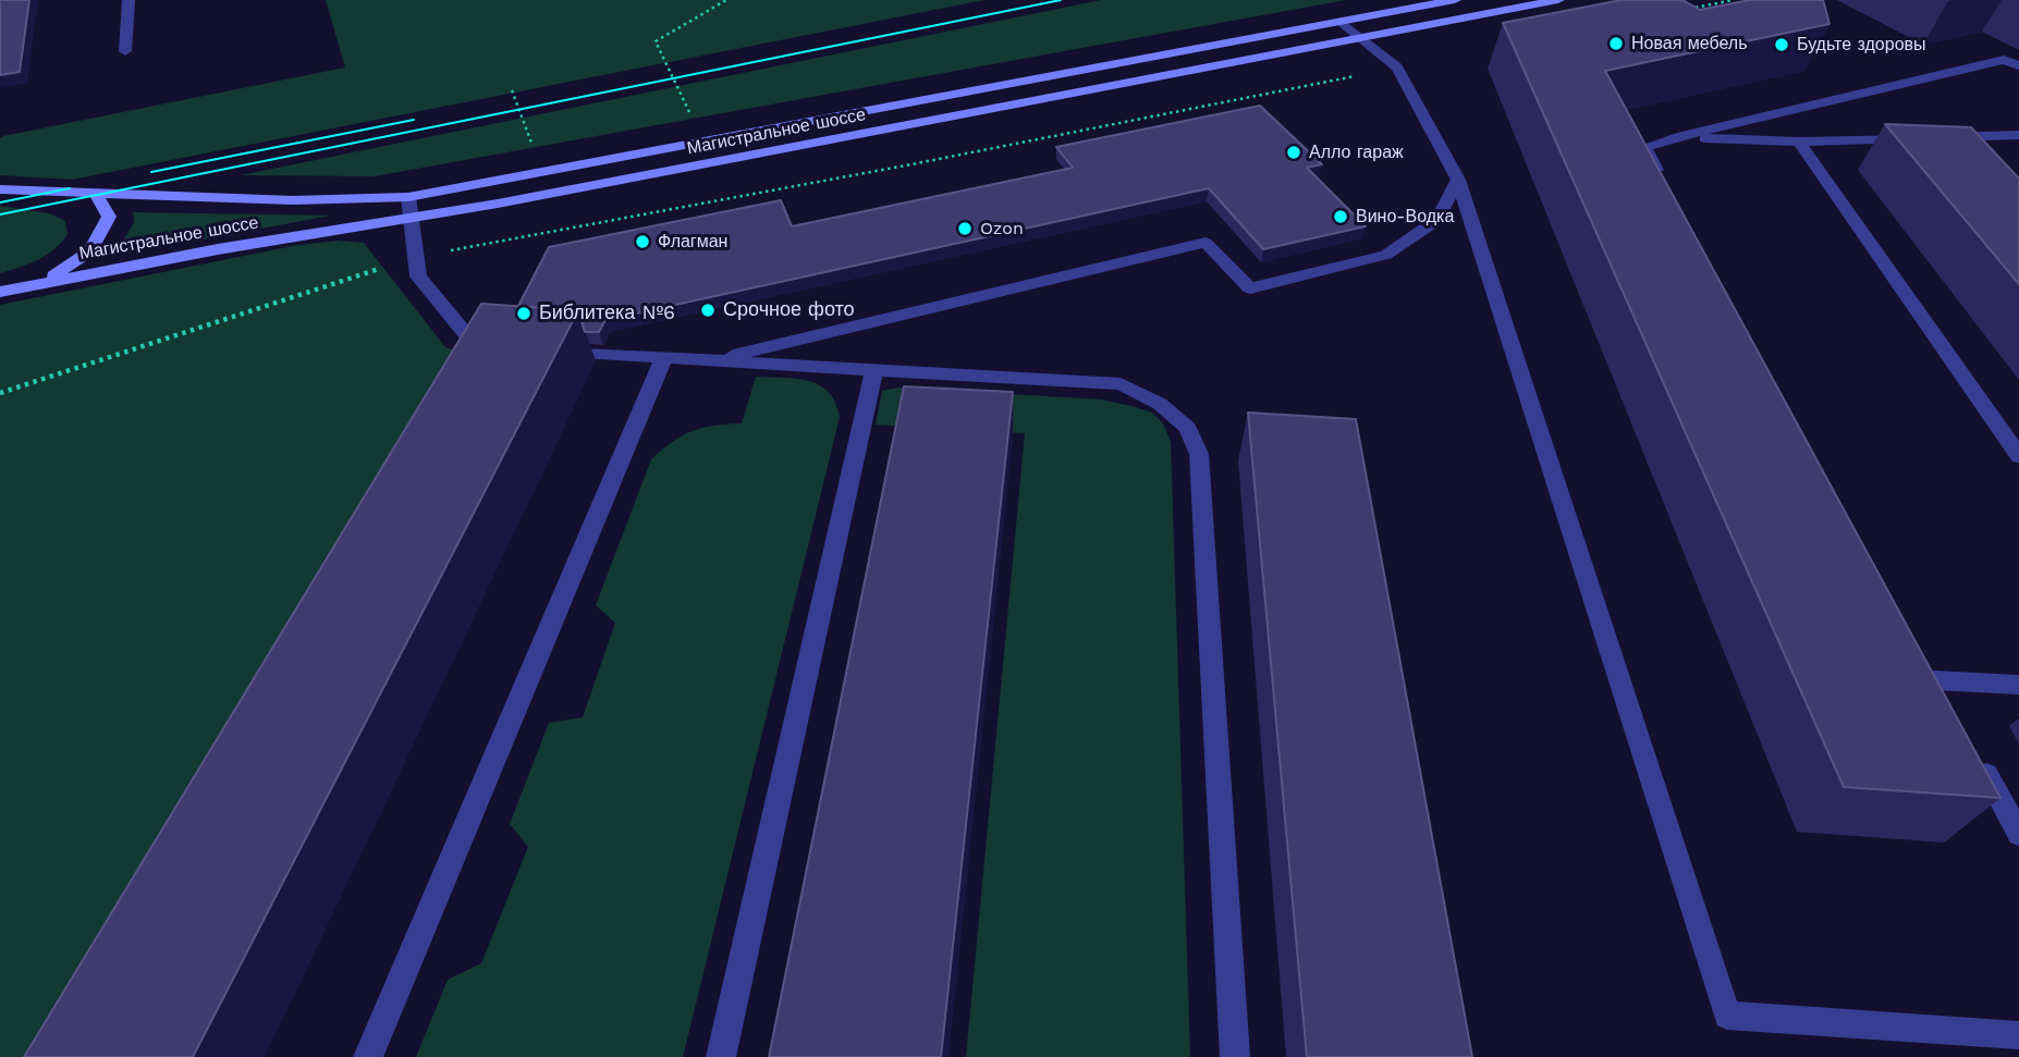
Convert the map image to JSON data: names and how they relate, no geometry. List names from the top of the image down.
{
  "streets": {
    "main road": ["Магистральное шоссе"]
  },
  "places": [
    "Новая мебель",
    "Будьте здоровы",
    "Алло гараж",
    "Вино-Водка",
    "Ozon",
    "Флагман",
    "Срочное фото",
    "Библитека №6"
  ]
}
